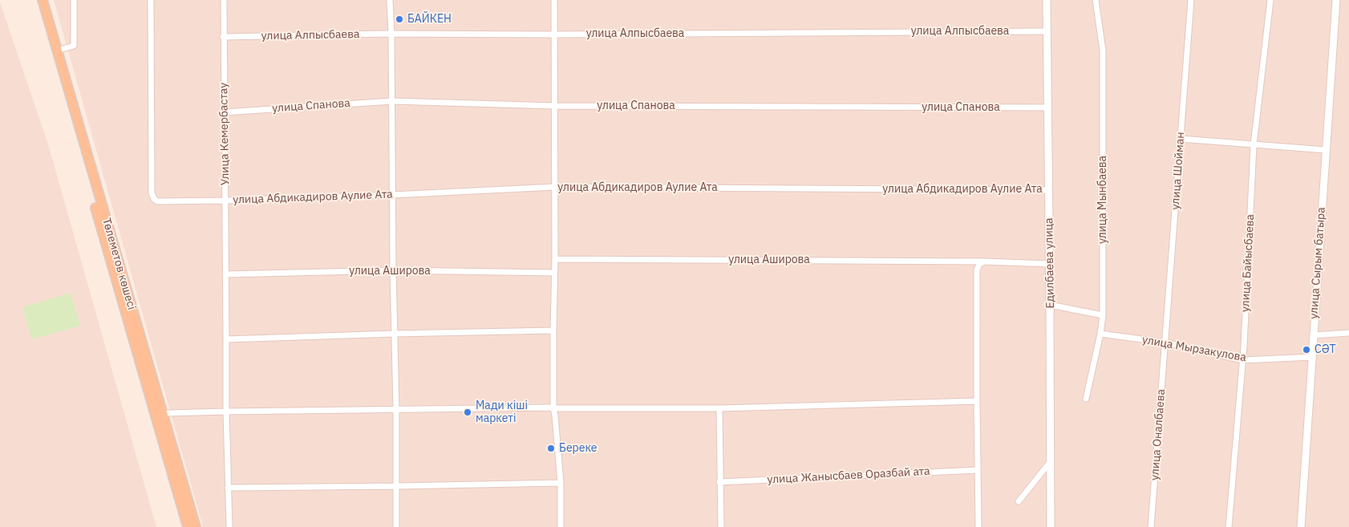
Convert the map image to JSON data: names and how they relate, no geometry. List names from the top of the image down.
{
  "streets": {
    "main road": ["Төлеметов көшесі"],
    "street": [
      "улица Алпысбаева",
      "улица Спанова",
      "Улица Кемербастау",
      "улица Шойман",
      "улица Абдикадиров Аулие Ата",
      "улица Мынбаева",
      "улица Аширова",
      "Едилбаева улица",
      "улица Байысбаева",
      "улица Сырым батыра",
      "улица Мырзакулова",
      "улица Оналбаева",
      "улица Жанысбаев Оразбай ата"
    ]
  },
  "crossings": [
    ["улица Алпысбаева", "Улица Кемербастау"],
    ["улица Алпысбаева", "Едилбаева улица"],
    ["улица Спанова", "Улица Кемербастау"],
    ["улица Спанова", "Едилбаева улица"],
    ["Улица Кемербастау", "улица Абдикадиров Аулие Ата"],
    ["Улица Кемербастау", "улица Аширова"],
    ["улица Шойман", "улица Мырзакулова"],
    ["улица Шойман", "улица Оналбаева"],
    ["улица Абдикадиров Аулие Ата", "Едилбаева улица"],
    ["улица Мынбаева", "улица Мырзакулова"],
    ["улица Аширова", "Едилбаева улица"],
    ["улица Байысбаева", "улица Мырзакулова"],
    ["улица Сырым батыра", "улица Мырзакулова"],
    ["улица Мырзакулова", "улица Оналбаева"]
  ],
  "places": [
    "БАЙКЕН",
    "СƏТ",
    "Мади кіші маркеті",
    "Береке"
  ]
}
